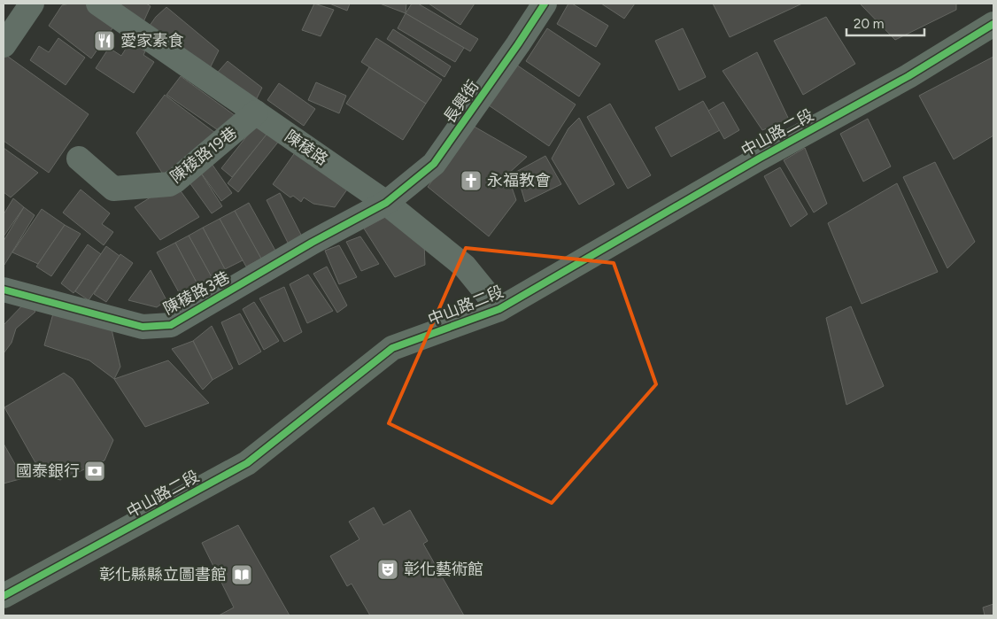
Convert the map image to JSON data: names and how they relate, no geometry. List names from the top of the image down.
{
  "streets": {
    "main road": ["中山路二段"],
    "street": [
      "長興街",
      "陳稜路",
      "陳稜路19巷",
      "陳稜路3巷"
    ]
  },
  "crossings": [
    ["長興街", "陳稜路"],
    ["長興街", "陳稜路3巷"],
    ["中山路二段", "陳稜路"],
    ["陳稜路", "陳稜路19巷"],
    ["陳稜路", "陳稜路3巷"]
  ],
  "places": {
    "restaurant": ["愛家素食"],
    "church": ["永福教會"],
    "bank": ["國泰銀行"],
    "theatre": ["彰化藝術館"],
    "library": ["彰化縣縣立圖書館"]
  },
  "scale_bar": "20 m"
}
